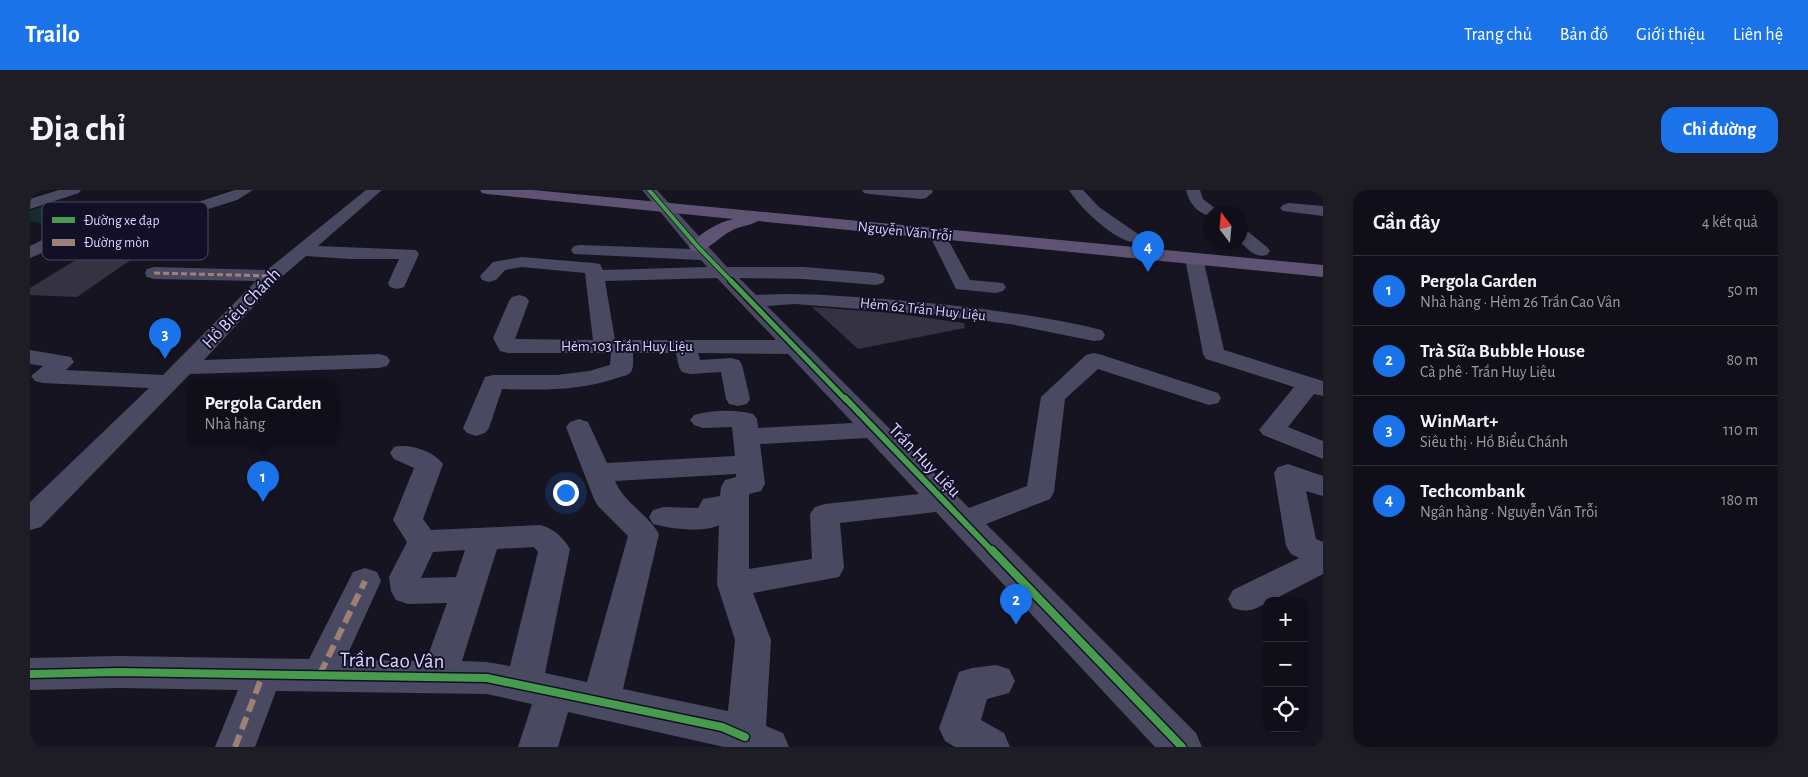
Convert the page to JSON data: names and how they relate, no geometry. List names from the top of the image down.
{
  "streets": {
    "main road": ["Nguyễn Văn Trỗi"],
    "street": [
      "Hồ Biểu Chánh",
      "Hẻm 62 Trần Huy Liệu",
      "Hẻm 103 Trần Huy Liệu",
      "Trần Huy Liệu",
      "Trần Cao Vân"
    ]
  },
  "crossings": [
    ["Nguyễn Văn Trỗi", "Trần Huy Liệu"],
    ["Hẻm 62 Trần Huy Liệu", "Trần Huy Liệu"],
    ["Hẻm 103 Trần Huy Liệu", "Trần Huy Liệu"]
  ],
  "legend": ["Đường xe đạp", "Đường mòn"],
  "north": "top",
  "page": {
    "header": "Trailo",
    "nav": [
      "Trang chủ",
      "Bản đồ",
      "Giới thiệu",
      "Liên hệ"
    ],
    "buttons": "Chỉ đường",
    "title": "Địa chỉ",
    "heading": ["Gần đây", "4 kết quả"],
    "pins": [
      "4",
      "3",
      "1",
      "2"
    ],
    "list": [
      {
        "mark": "1",
        "name": "Pergola Garden",
        "note": "Nhà hàng · Hẻm 26 Trần Cao Vân",
        "value": "50 m"
      },
      {
        "mark": "2",
        "name": "Trà Sữa Bubble House",
        "note": "Cà phê · Trần Huy Liệu",
        "value": "80 m"
      },
      {
        "mark": "3",
        "name": "WinMart+",
        "note": "Siêu thị · Hồ Biểu Chánh",
        "value": "110 m"
      },
      {
        "mark": "4",
        "name": "Techcombank",
        "note": "Ngân hàng · Nguyễn Văn Trỗi",
        "value": "180 m"
      }
    ],
    "popup": ["Pergola Garden", "Nhà hàng"],
    "map_buttons": ["+", "−"]
  }
}
